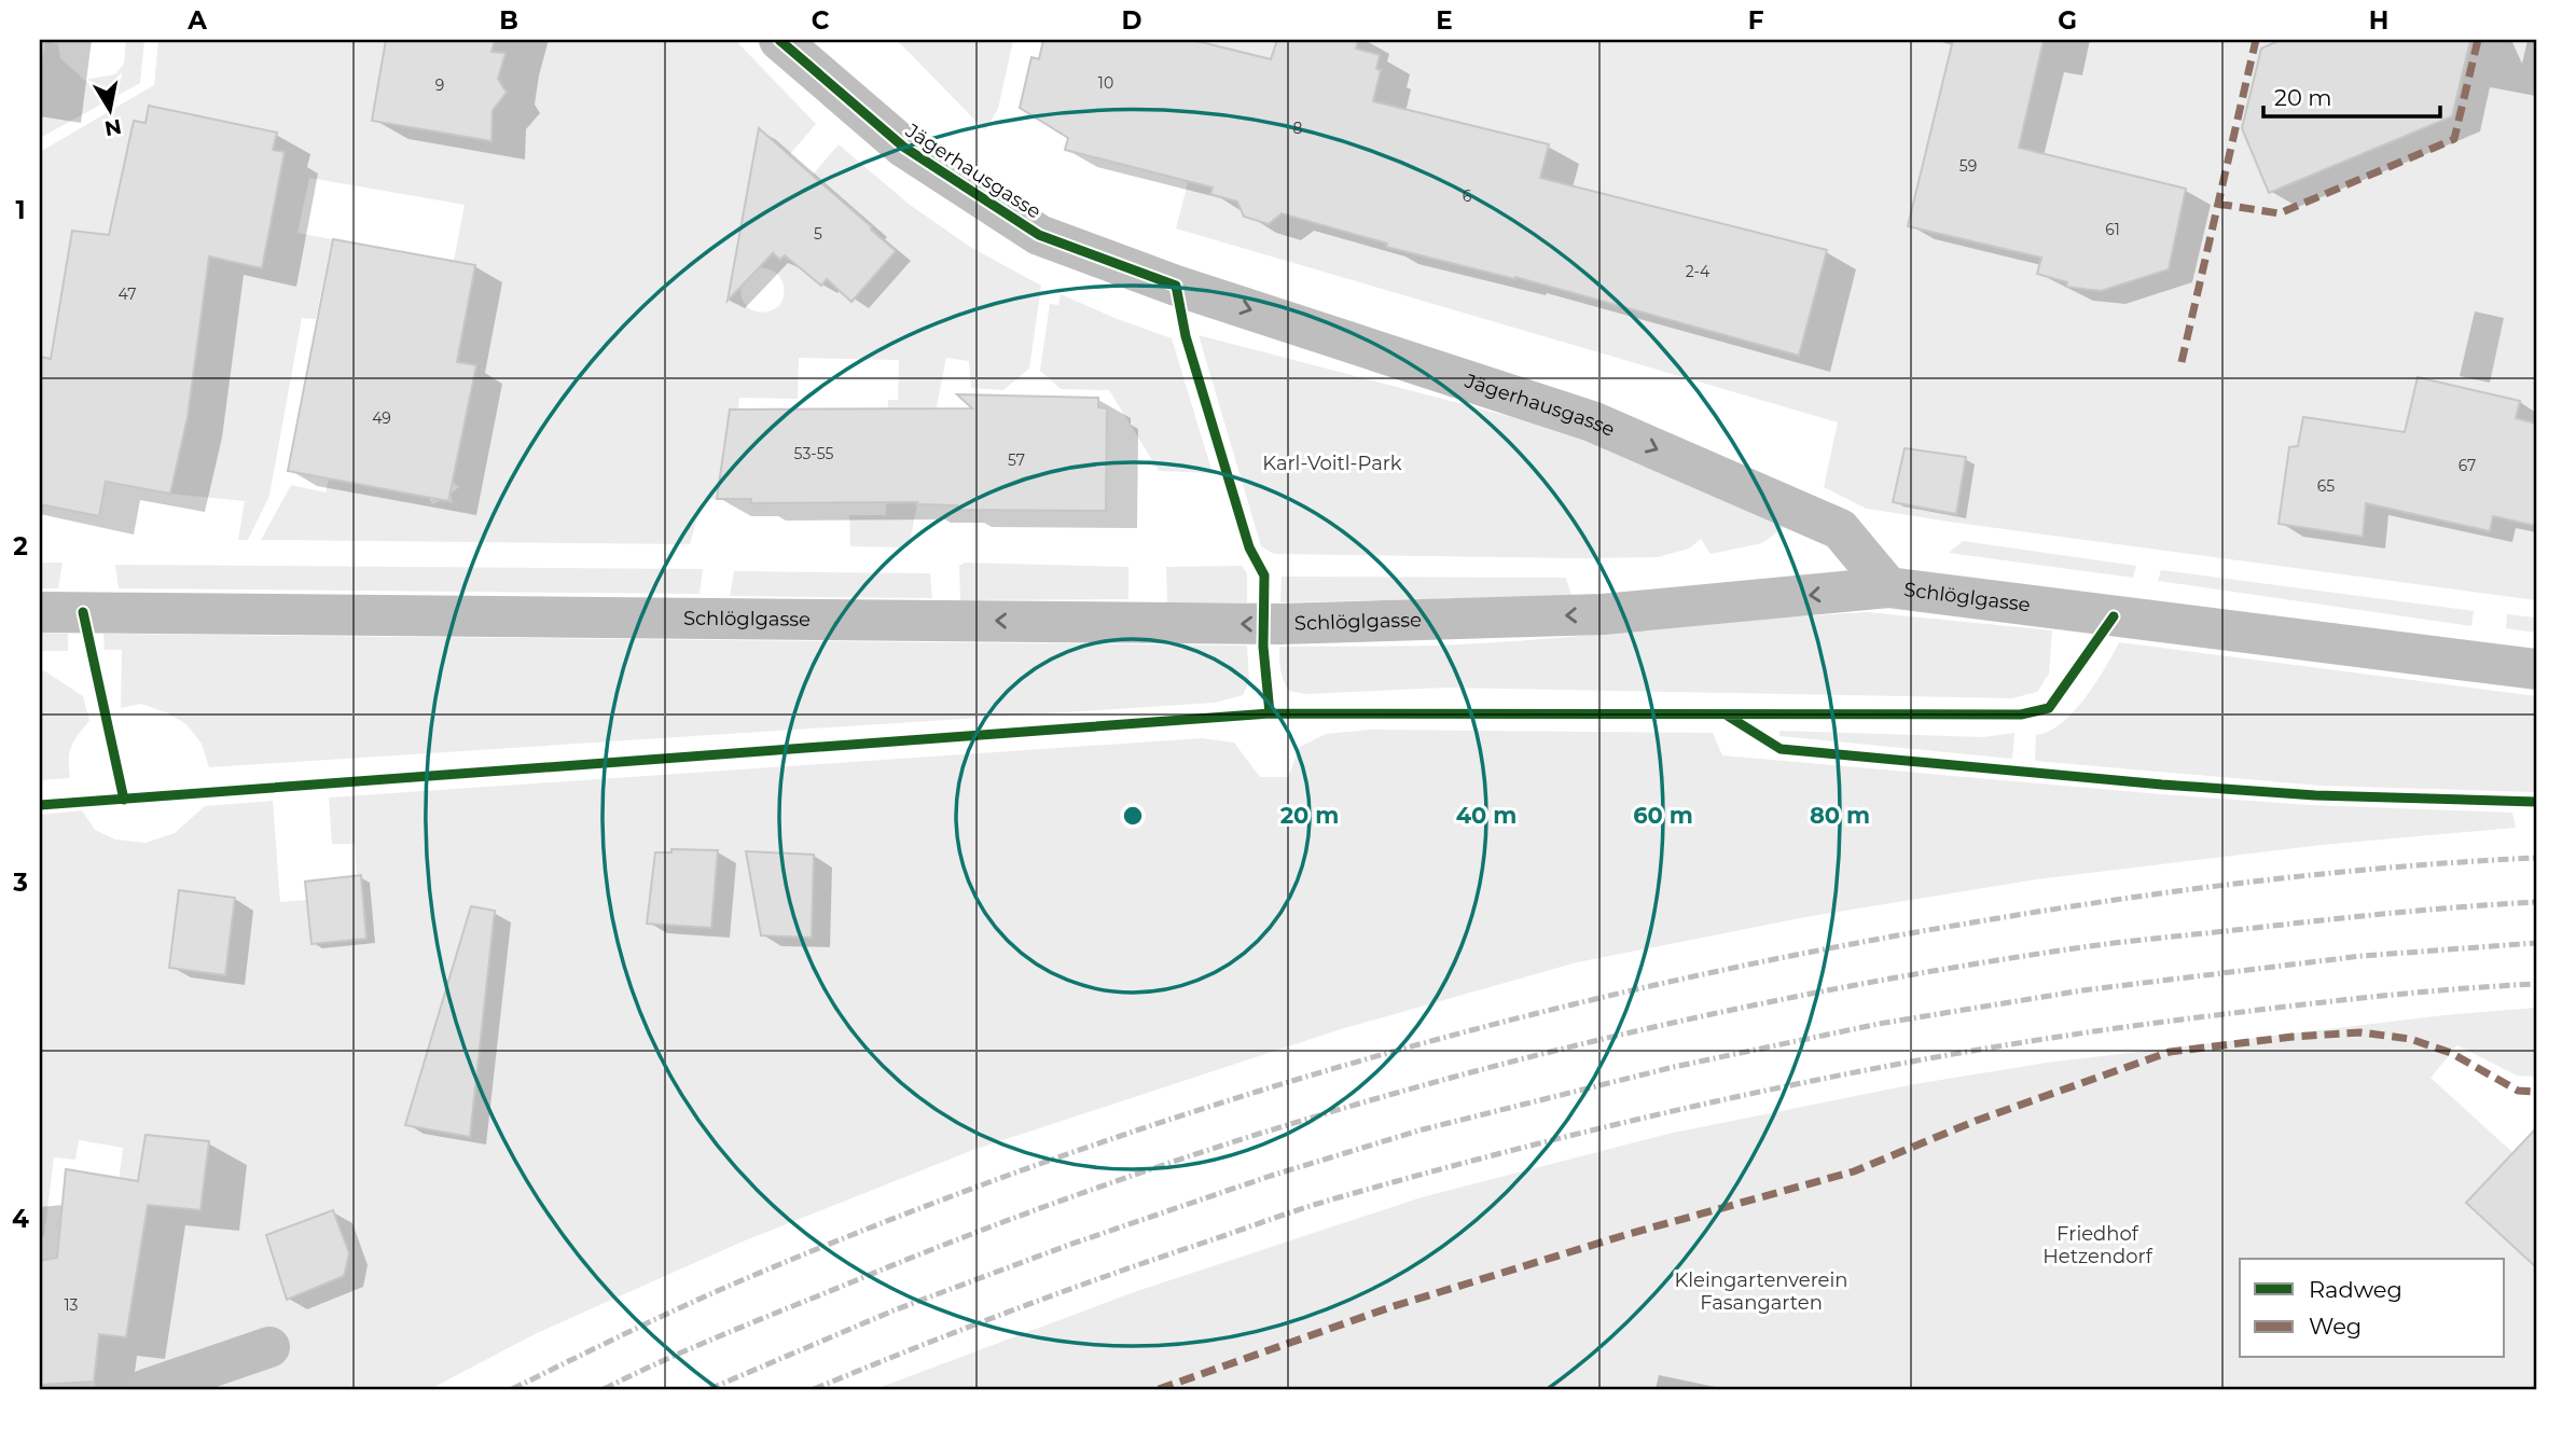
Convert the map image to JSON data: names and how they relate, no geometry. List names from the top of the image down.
{
  "streets": {
    "street": ["Jägerhausgasse", "Schlöglgasse"]
  },
  "crossings": [
    ["Jägerhausgasse", "Schlöglgasse"]
  ],
  "one_way": ["Jägerhausgasse", "Schlöglgasse"],
  "parks": ["Karl-Voitl-Park", "Friedhof Hetzendorf", "Kleingartenverein Fasangarten"],
  "house_numbers": [
    "10",
    "9",
    "8",
    "59",
    "6",
    "61",
    "5",
    "2-4",
    "47",
    "49",
    "53-55",
    "57",
    "67",
    "65",
    "13"
  ],
  "legend": ["Radweg", "Weg"],
  "scale_bar": "20 m",
  "north": "bottom",
  "grid": {
    "columns": [
      "A",
      "B",
      "C",
      "D",
      "E",
      "F",
      "G",
      "H"
    ],
    "rows": [
      "1",
      "2",
      "3",
      "4"
    ]
  },
  "rings": [
    "20 m",
    "40 m",
    "60 m",
    "80 m"
  ]
}
